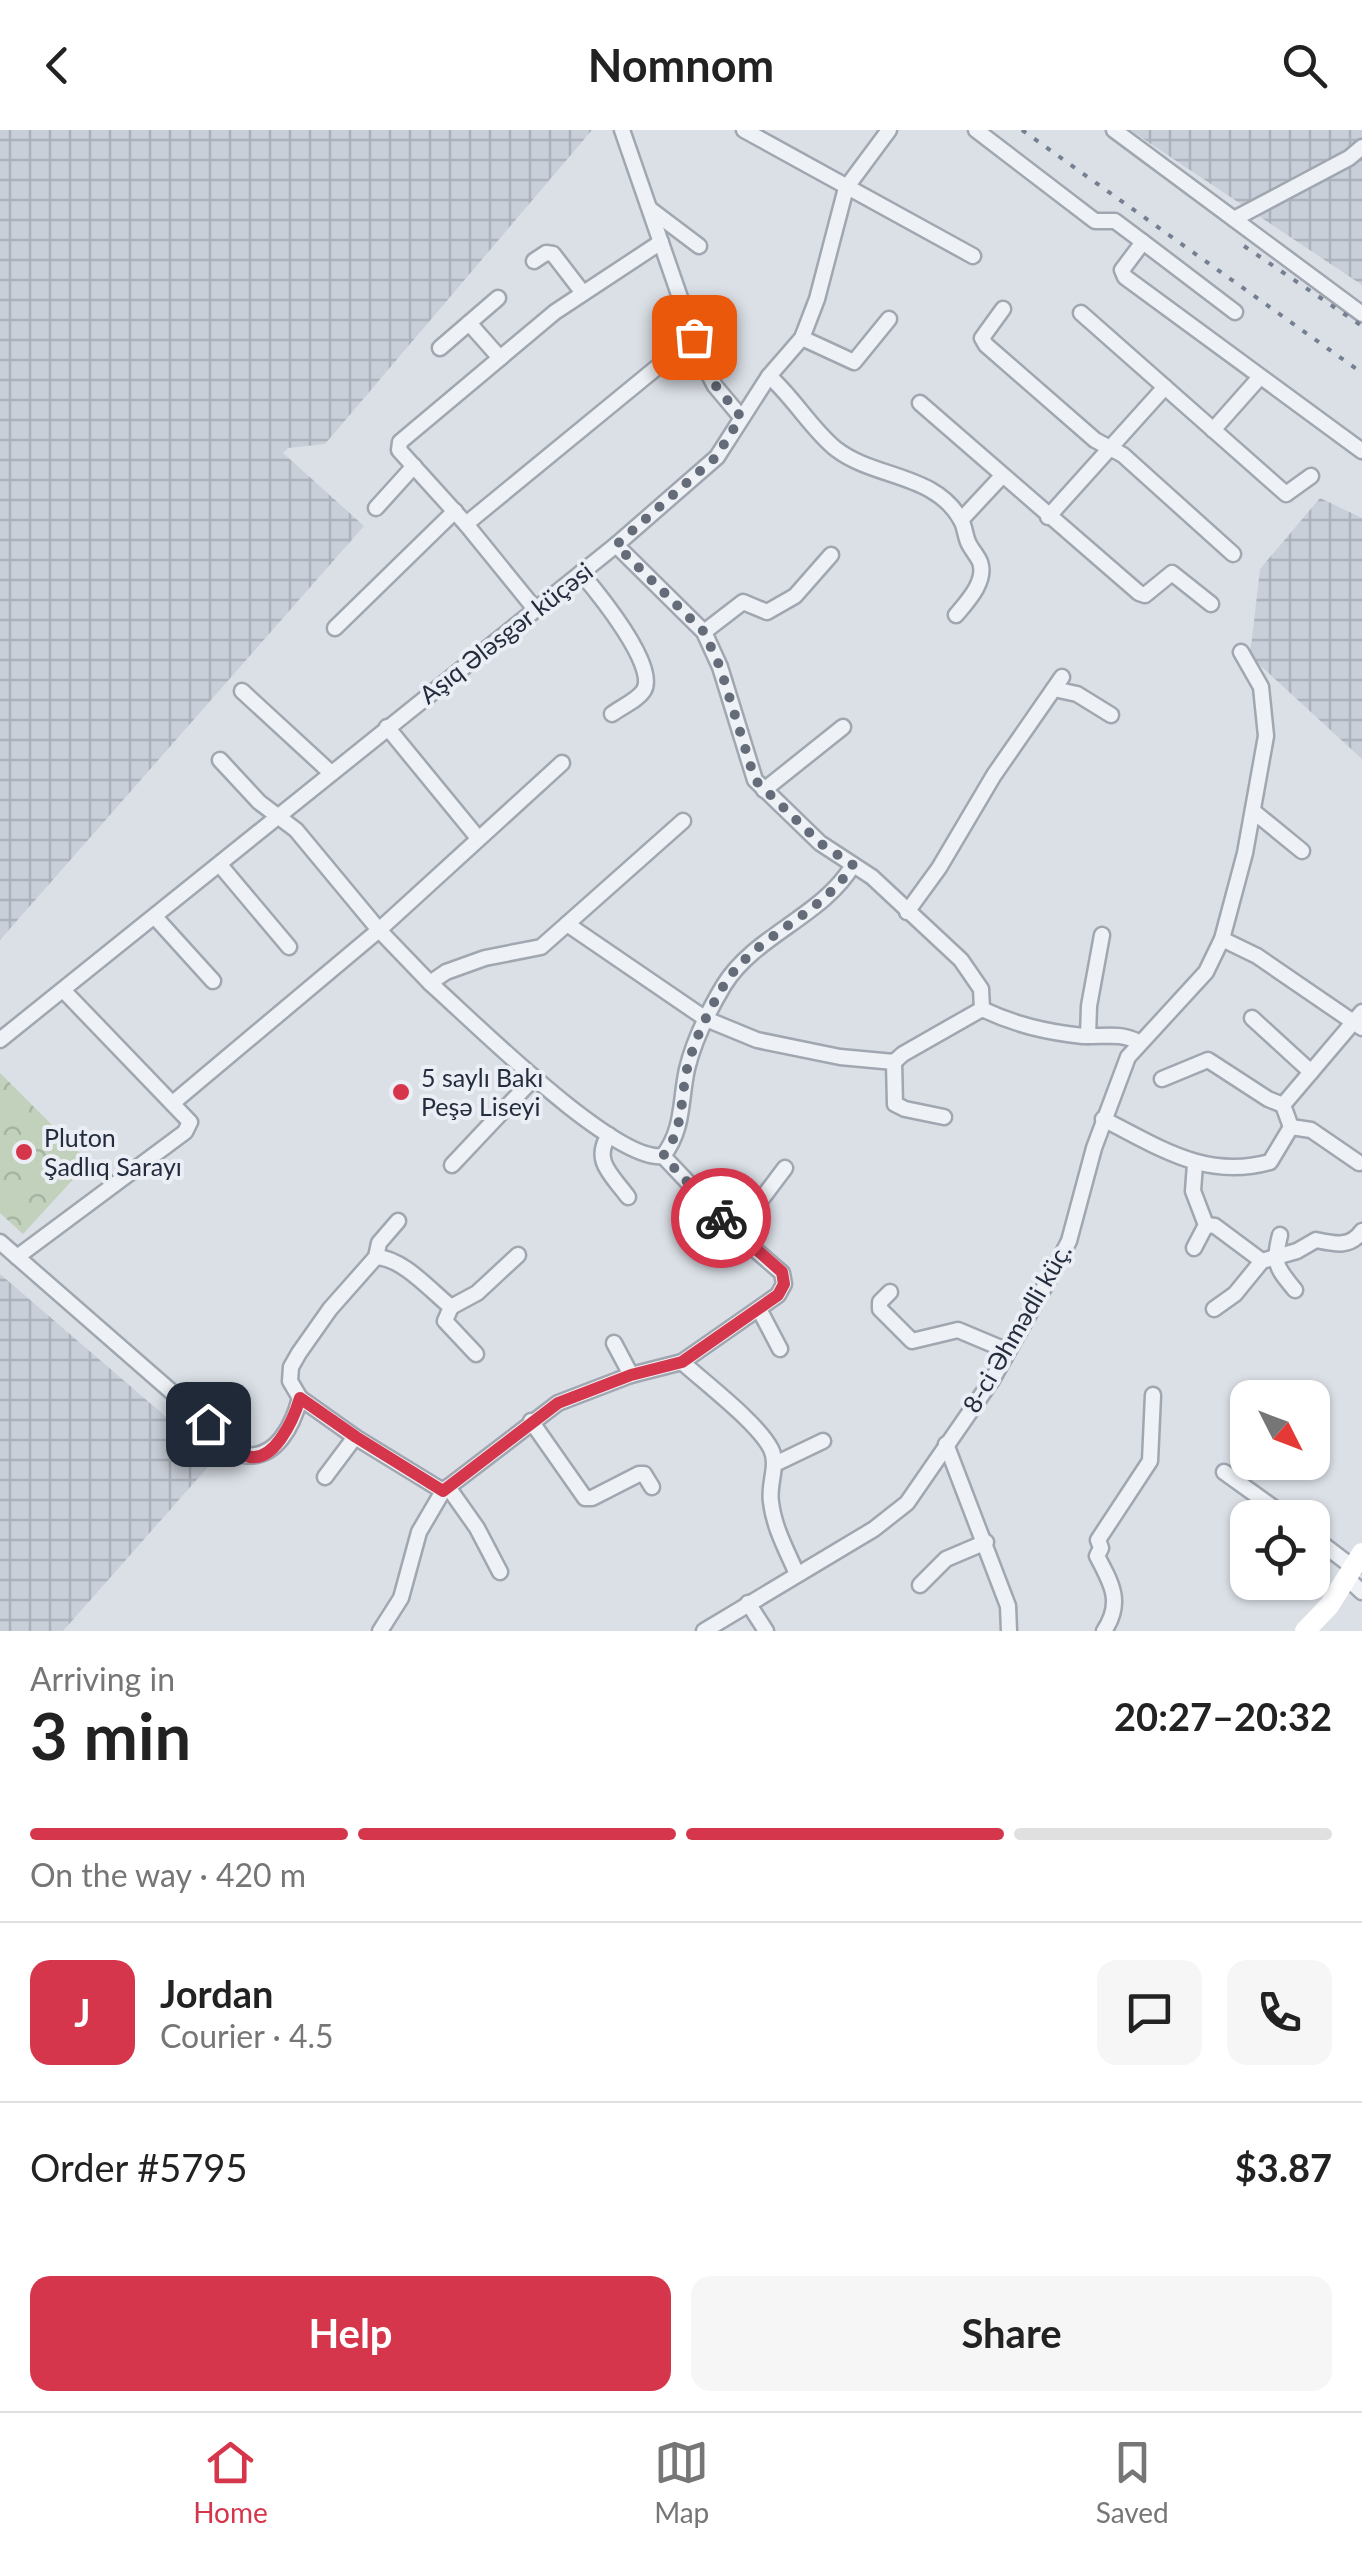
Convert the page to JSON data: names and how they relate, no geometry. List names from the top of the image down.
{
  "streets": {
    "street": ["Aşıq Ələsgər küçəsi", "8-ci Əhmədli küç."]
  },
  "places": ["5 saylı Bakı Peşə Liseyi", "Pluton Şadlıq Sarayı"],
  "north": "bottom right",
  "page": {
    "header": "Nomnom",
    "heading": ["3 min", "Arriving in", "20:27–20:32"],
    "panel": [
      "Jordan",
      "Courier · 4.5",
      "Order #5795",
      "$3.87"
    ],
    "bar": "On the way · 420 m",
    "round": "J",
    "buttons": ["Help", "Share"],
    "tabs": ["Home", "Map", "Saved"]
  }
}
